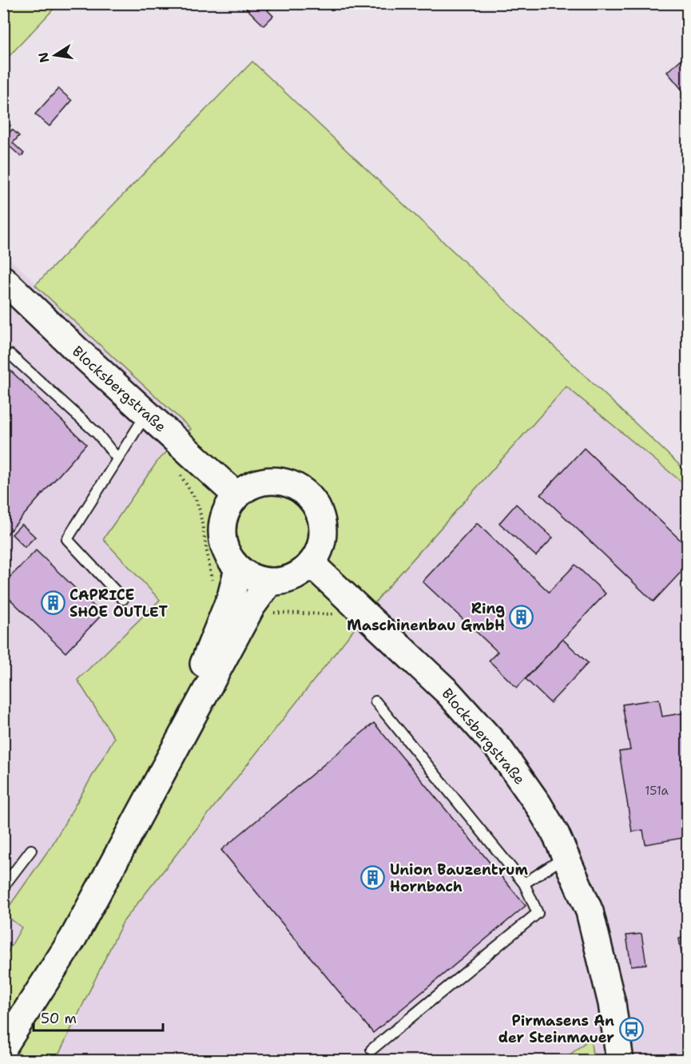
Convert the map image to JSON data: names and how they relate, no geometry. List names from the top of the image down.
{
  "streets": {
    "main road": ["Blocksbergstraße"]
  },
  "places": {
    "building": ["CAPRICE SHOE OUTLET", "Ring Maschinenbau GmbH", "Union Bauzentrum Hornbach"],
    "bus stop": ["Pirmasens An der Steinmauer"]
  },
  "house_numbers": ["151a"],
  "scale_bar": "50 m",
  "north": "left"
}
